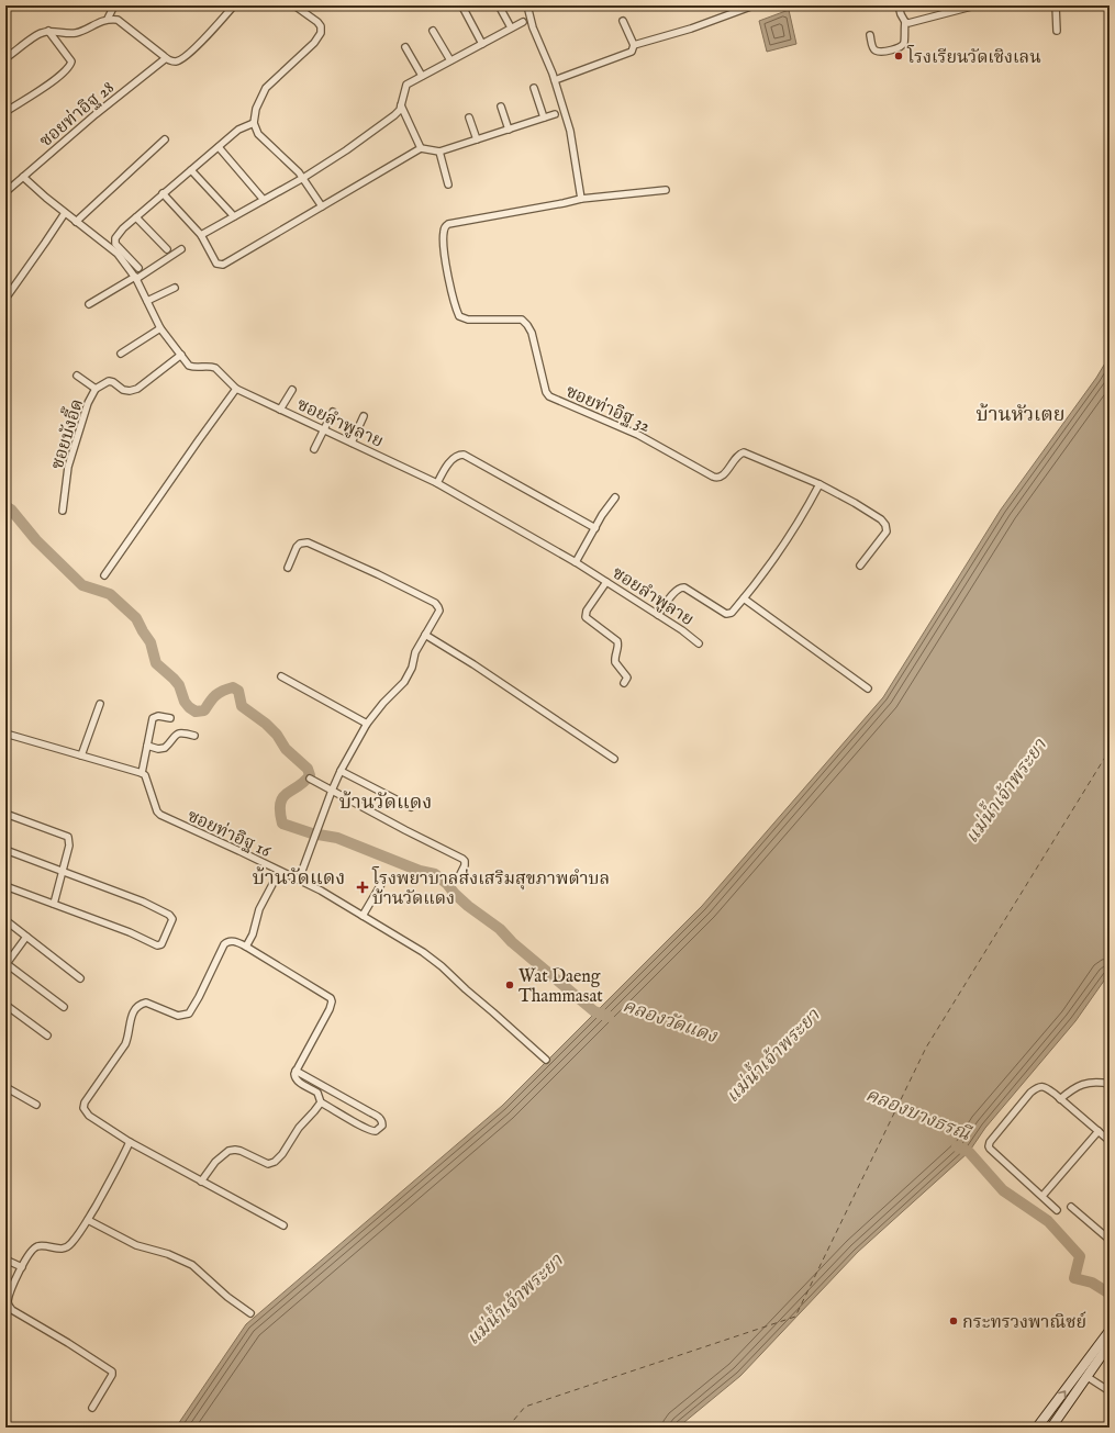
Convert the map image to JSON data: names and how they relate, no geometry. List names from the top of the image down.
{
  "streets": {
    "street": [
      "ซอยท่าอิฐ 28",
      "ซอยท่าอิฐ 32",
      "ซอยลำพูลาย",
      "ซอยบังอี๊ด",
      "ซอยท่าอิฐ 16"
    ]
  },
  "crossings": [
    ["ซอยท่าอิฐ 28", "ซอยลำพูลาย"],
    ["ซอยลำพูลาย", "ซอยบังอี๊ด"]
  ],
  "districts": ["บ้านหัวเตย", "บ้านวัดแดง", "บ้านวัดแดง"],
  "water": ["แม่น้ำเจ้าพระยา", "คลองวัดแดง", "คลองบางธรณี"],
  "places": {
    "other": ["โรงเรียนวัดเชิงเลน", "Wat Daeng Thammasat", "กระทรวงพาณิชย์"],
    "health": ["โรงพยาบาลส่งเสริมสุขภาพตำบล บ้านวัดแดง"]
  }
}
